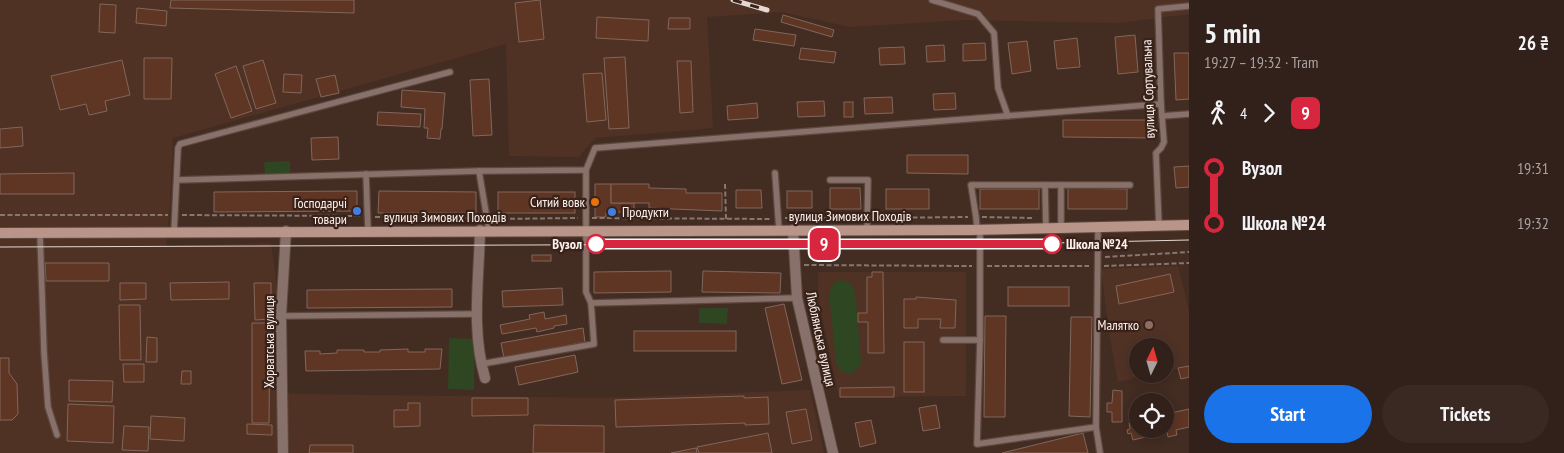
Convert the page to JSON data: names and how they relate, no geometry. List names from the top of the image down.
{
  "streets": {
    "main road": ["вулиця Зимових Походів"],
    "street": ["Люблянська вулиця", "Хорватська вулиця"],
    "lane": ["вулиця Сортувальна"]
  },
  "crossings": [
    ["вулиця Сортувальна", "вулиця Зимових Походів"],
    ["вулиця Зимових Походів", "Люблянська вулиця"],
    ["вулиця Зимових Походів", "Хорватська вулиця"]
  ],
  "places": [
    "Ситий вовк",
    "Господарчі товари",
    "Продукти",
    "Вузол",
    "Школа №24",
    "Малятко"
  ],
  "lines": ["tram line 9"],
  "north": "top",
  "page": {
    "on_map": "9",
    "heading": ["5 min", "19:27 – 19:32 · Tram", "26 ₴"],
    "legs": ["4", "9"],
    "list": [
      {
        "name": "Вузол",
        "value": "19:31"
      },
      {
        "name": "Школа №24",
        "value": "19:32"
      }
    ],
    "buttons": ["Start", "Tickets"]
  }
}
